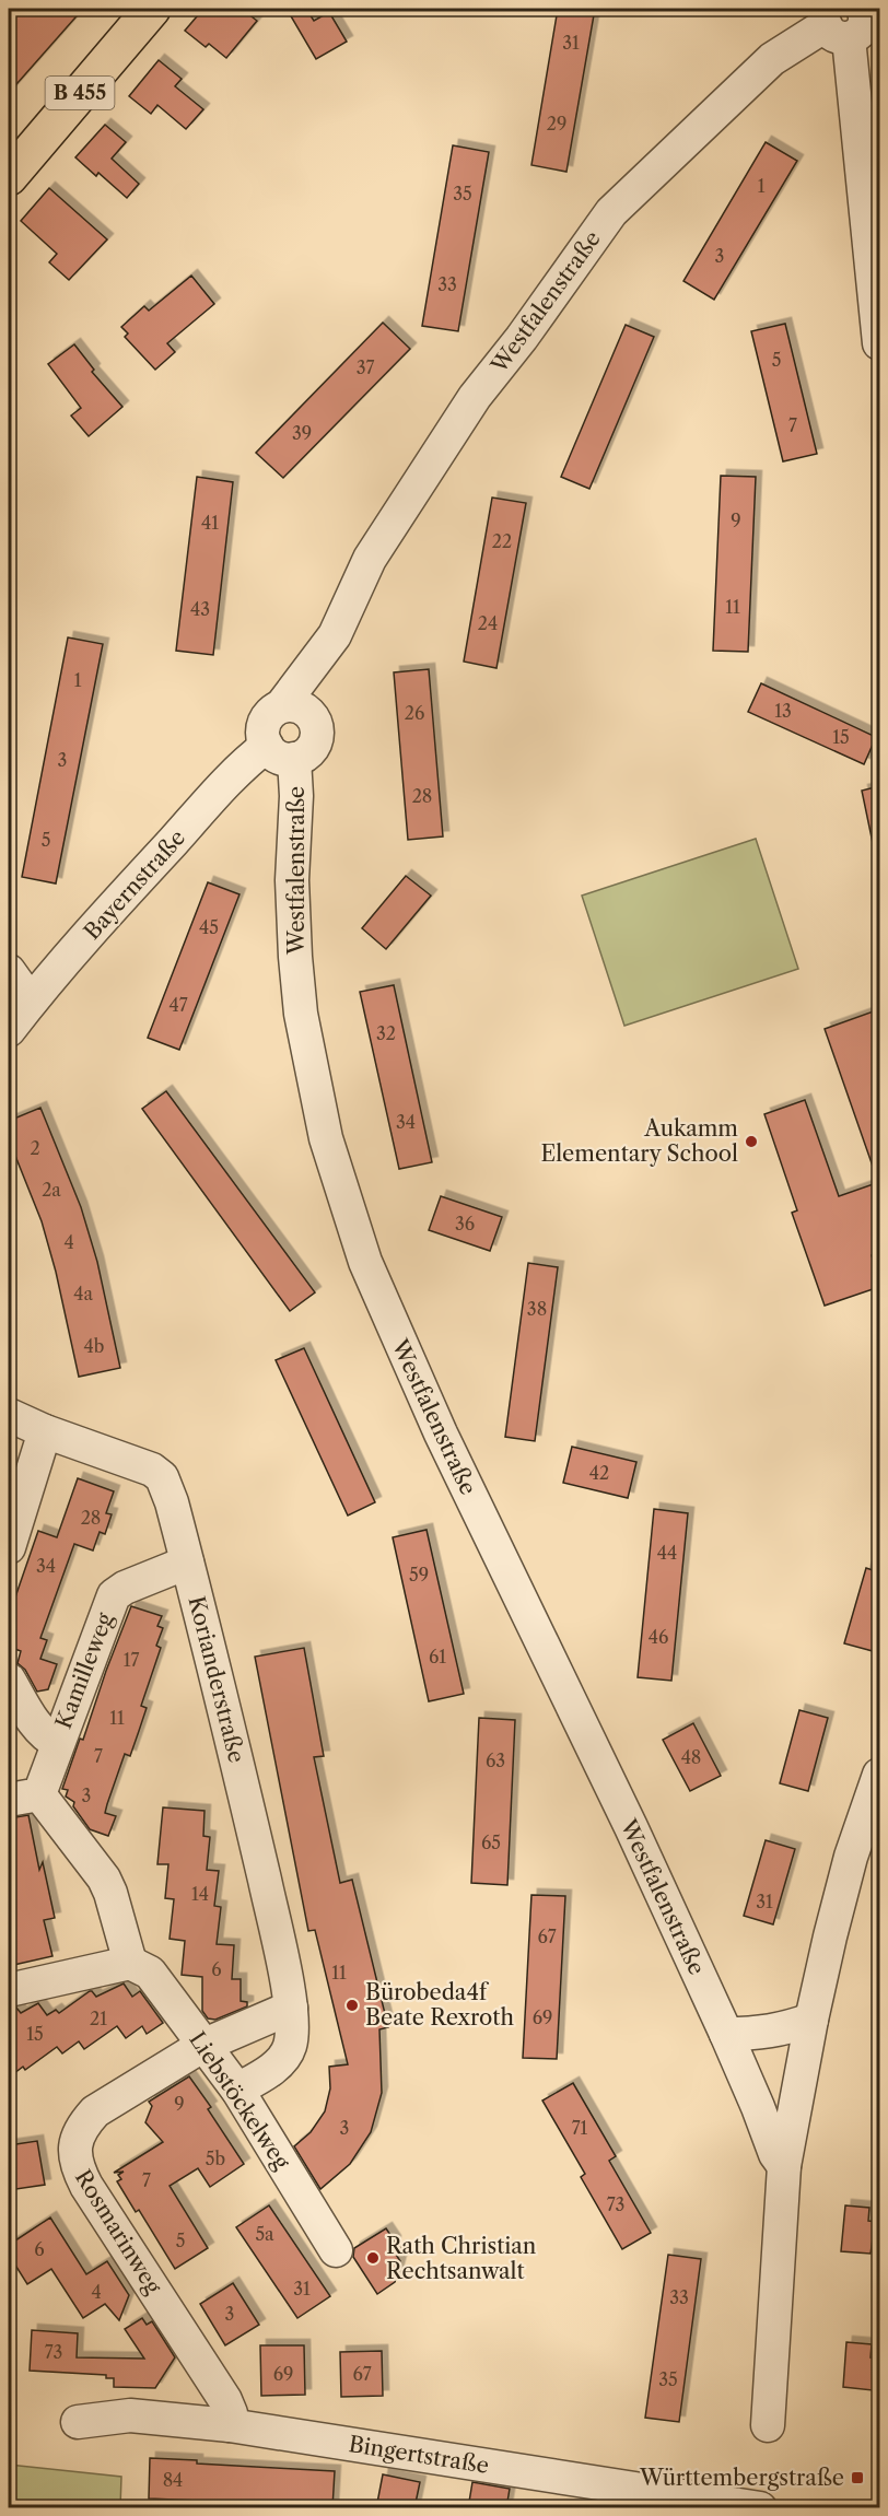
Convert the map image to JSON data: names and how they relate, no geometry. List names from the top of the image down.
{
  "streets": {
    "main road": ["B 455"],
    "street": [
      "Westfalenstraße",
      "Bayernstraße",
      "Kamilleweg",
      "Korianderstraße",
      "Liebstöckelweg",
      "Rosmarinweg",
      "Bingertstraße"
    ]
  },
  "crossings": [
    ["Westfalenstraße", "Bayernstraße"],
    ["Kamilleweg", "Korianderstraße"],
    ["Korianderstraße", "Liebstöckelweg"],
    ["Liebstöckelweg", "Rosmarinweg"],
    ["Rosmarinweg", "Bingertstraße"]
  ],
  "places": {
    "other": ["Aukamm Elementary School", "Bürobeda4f Beate Rexroth", "Rath Christian Rechtsanwalt"],
    "transit": ["Württembergstraße"]
  },
  "house_numbers": [
    "31",
    "29",
    "1",
    "35",
    "3",
    "33",
    "5",
    "37",
    "7",
    "39",
    "9",
    "41",
    "22",
    "11",
    "43",
    "24",
    "1",
    "13",
    "26",
    "15",
    "3",
    "28",
    "5",
    "45",
    "47",
    "32",
    "34",
    "2",
    "2a",
    "36",
    "4",
    "4a",
    "38",
    "4b",
    "42",
    "28",
    "44",
    "34",
    "59",
    "46",
    "61",
    "17",
    "11",
    "7",
    "48",
    "63",
    "3",
    "65",
    "14",
    "31",
    "67",
    "6",
    "11",
    "69",
    "21",
    "15",
    "9",
    "3",
    "71",
    "5b",
    "7",
    "73",
    "5a",
    "5",
    "6",
    "31",
    "4",
    "33",
    "3",
    "73",
    "69",
    "67",
    "35",
    "84"
  ]
}
